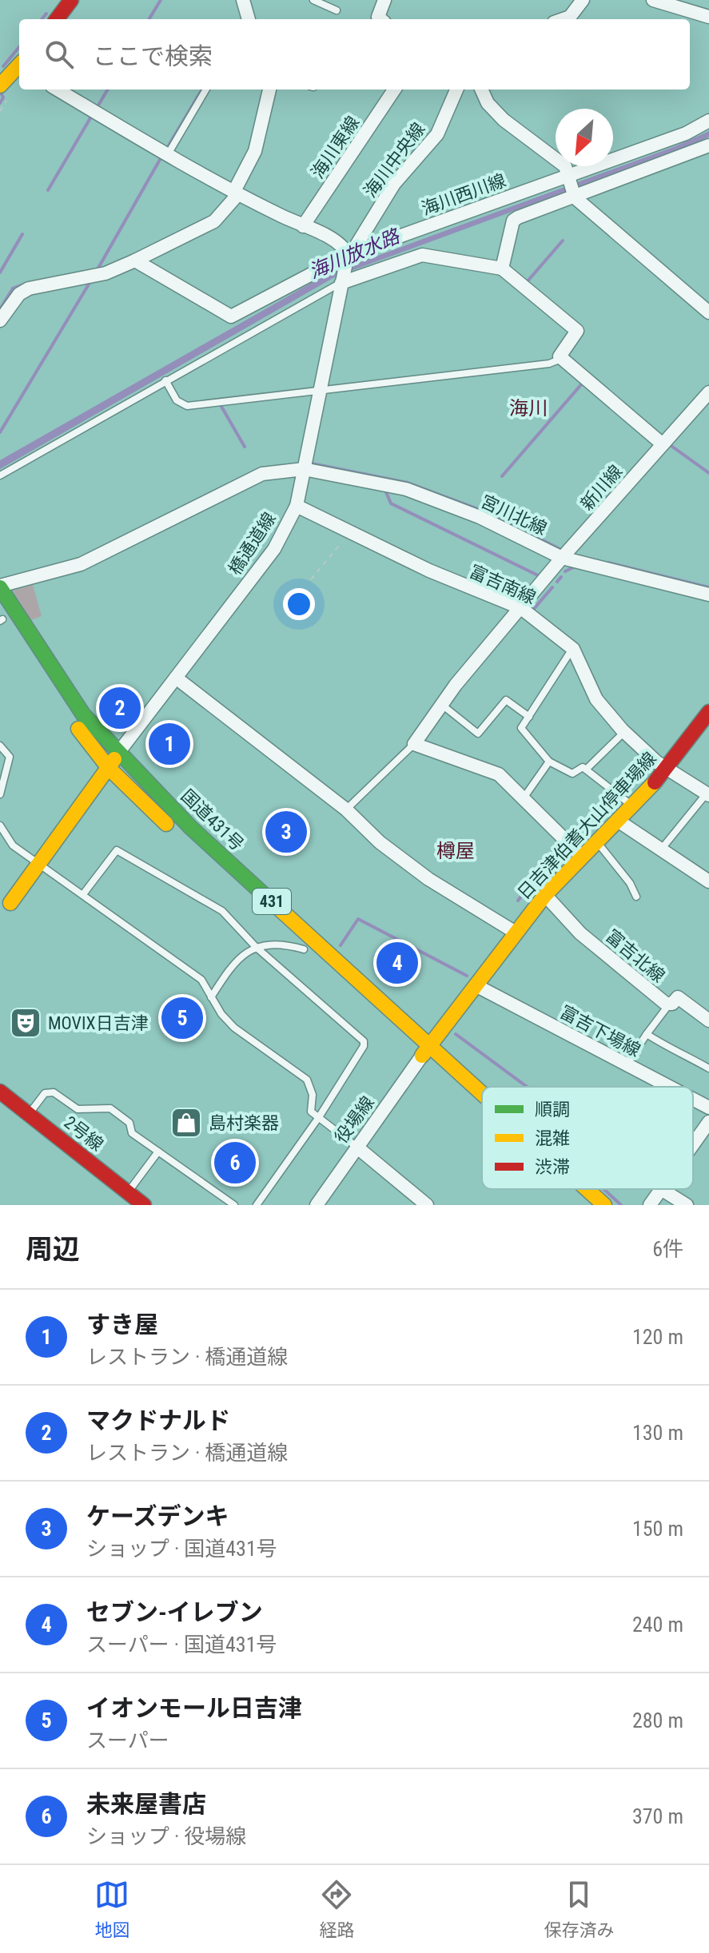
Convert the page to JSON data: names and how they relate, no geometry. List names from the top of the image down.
{
  "streets": {
    "main road": [
      "国道431号",
      "日吉津伯耆大山停車場線",
      "431",
      "2号線"
    ],
    "street": [
      "海川東線",
      "海川中央線",
      "海川西川線",
      "新川線",
      "宮川北線",
      "橋通道線",
      "富吉南線",
      "富吉北線",
      "富吉下場線",
      "役場線"
    ]
  },
  "crossings": [
    ["海川中央線", "海川西川線"],
    ["海川中央線", "橋通道線"],
    ["新川線", "宮川北線"],
    ["新川線", "富吉南線"],
    ["宮川北線", "橋通道線"],
    ["宮川北線", "国道431号"],
    ["橋通道線", "富吉南線"],
    ["橋通道線", "国道431号"],
    ["富吉南線", "日吉津伯耆大山停車場線"],
    ["国道431号", "日吉津伯耆大山停車場線"],
    ["国道431号", "役場線"],
    ["日吉津伯耆大山停車場線", "富吉北線"],
    ["日吉津伯耆大山停車場線", "富吉下場線"],
    ["日吉津伯耆大山停車場線", "役場線"]
  ],
  "districts": ["海川", "樽屋"],
  "water": ["海川放水路"],
  "places": {
    "theatre": ["MOVIX日吉津"],
    "shop": ["島村楽器"]
  },
  "legend": ["順調", "混雑", "渋滞"],
  "north": "bottom left",
  "page": {
    "search": "ここで検索",
    "pins": [
      "2",
      "1",
      "3",
      "4",
      "5",
      "6"
    ],
    "heading": ["周辺", "6件"],
    "list": [
      {
        "mark": "1",
        "name": "すき屋",
        "note": "レストラン · 橋通道線",
        "value": "120 m"
      },
      {
        "mark": "2",
        "name": "マクドナルド",
        "note": "レストラン · 橋通道線",
        "value": "130 m"
      },
      {
        "mark": "3",
        "name": "ケーズデンキ",
        "note": "ショップ · 国道431号",
        "value": "150 m"
      },
      {
        "mark": "4",
        "name": "セブン-イレブン",
        "note": "スーパー · 国道431号",
        "value": "240 m"
      },
      {
        "mark": "5",
        "name": "イオンモール日吉津",
        "note": "スーパー",
        "value": "280 m"
      },
      {
        "mark": "6",
        "name": "未来屋書店",
        "note": "ショップ · 役場線",
        "value": "370 m"
      }
    ],
    "nav": ["地図", "経路", "保存済み"]
  }
}
